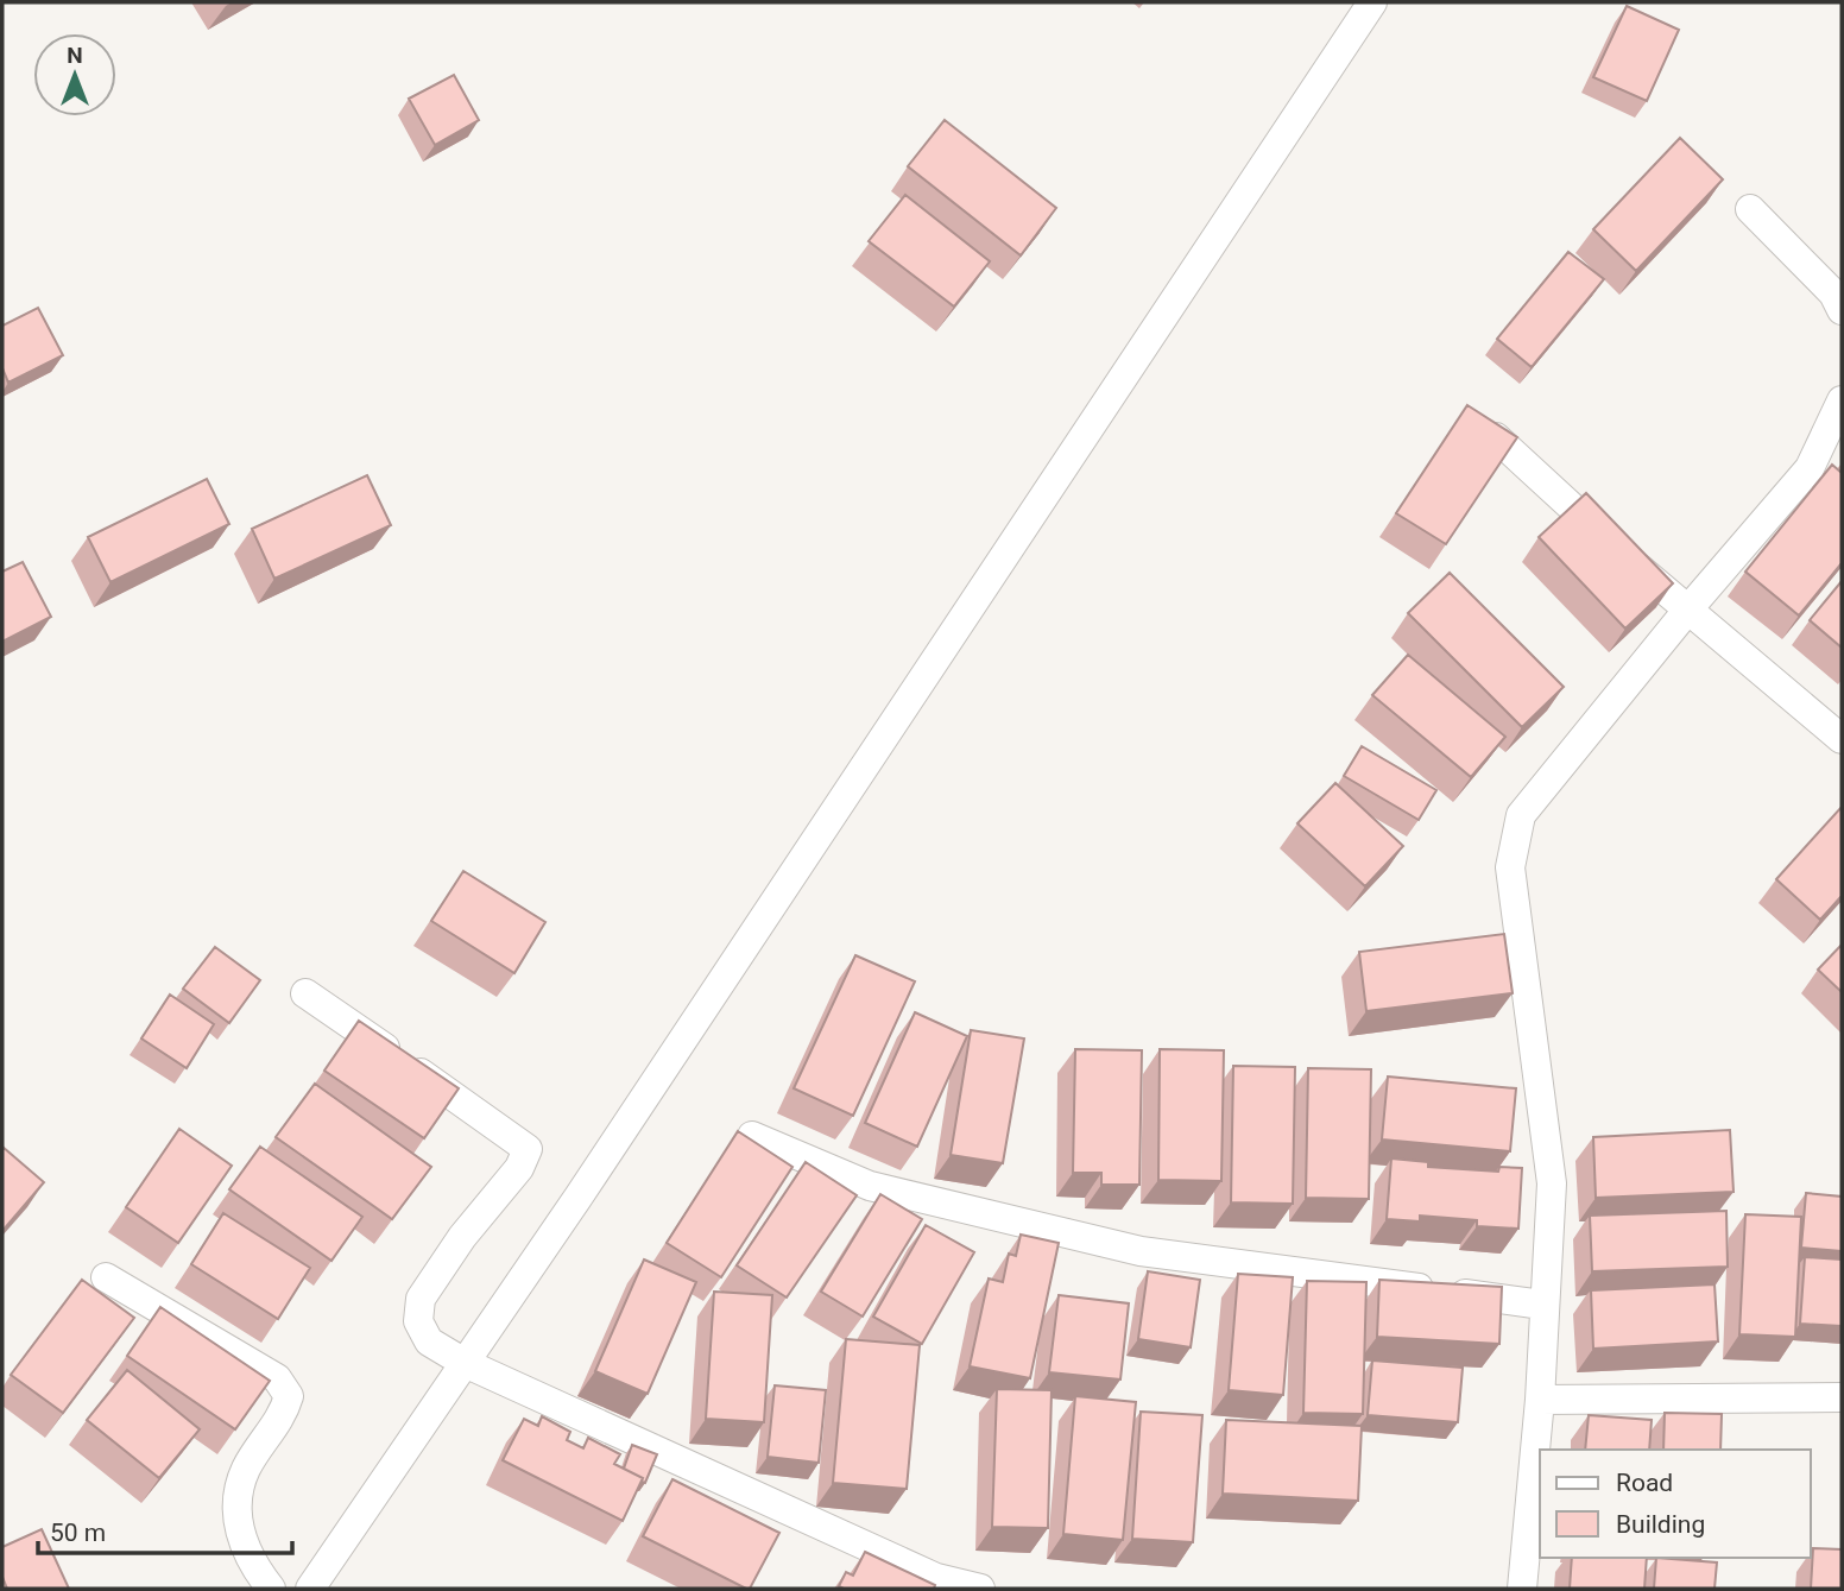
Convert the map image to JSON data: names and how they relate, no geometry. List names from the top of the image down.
{
  "legend": ["Road", "Building"],
  "scale_bar": "50 m",
  "north": "top"
}
